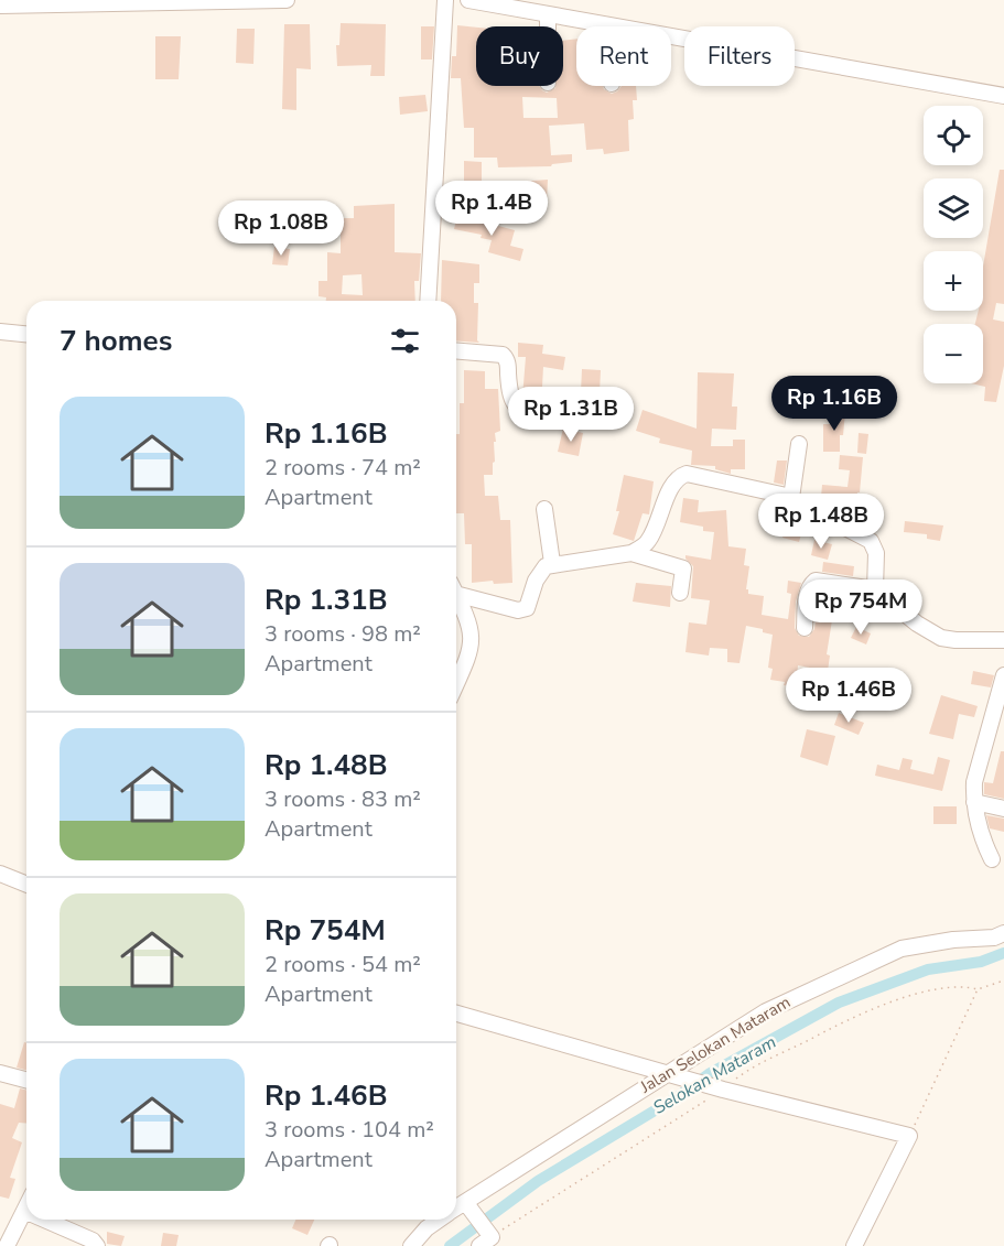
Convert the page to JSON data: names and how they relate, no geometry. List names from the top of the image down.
{
  "streets": {
    "street": ["Jalan Selokan Mataram"]
  },
  "water": ["Selokan Mataram"],
  "page": {
    "chip": ["Buy", "Rent", "Filters"],
    "map_buttons": ["+", "−"],
    "price": [
      "Rp 1.4B",
      "Rp 1.08B",
      "Rp 1.16B",
      "Rp 1.31B",
      "Rp 1.48B",
      "Rp 754M",
      "Rp 1.46B"
    ],
    "heading": "7 homes",
    "list": [
      {
        "name": "Rp 1.16B",
        "note": "2 rooms · 74 m² · Apartment"
      },
      {
        "name": "Rp 1.31B",
        "note": "3 rooms · 98 m² · Apartment"
      },
      {
        "name": "Rp 1.48B",
        "note": "3 rooms · 83 m² · Apartment"
      },
      {
        "name": "Rp 754M",
        "note": "2 rooms · 54 m² · Apartment"
      },
      {
        "name": "Rp 1.46B",
        "note": "3 rooms · 104 m² · Apartment"
      }
    ]
  }
}
